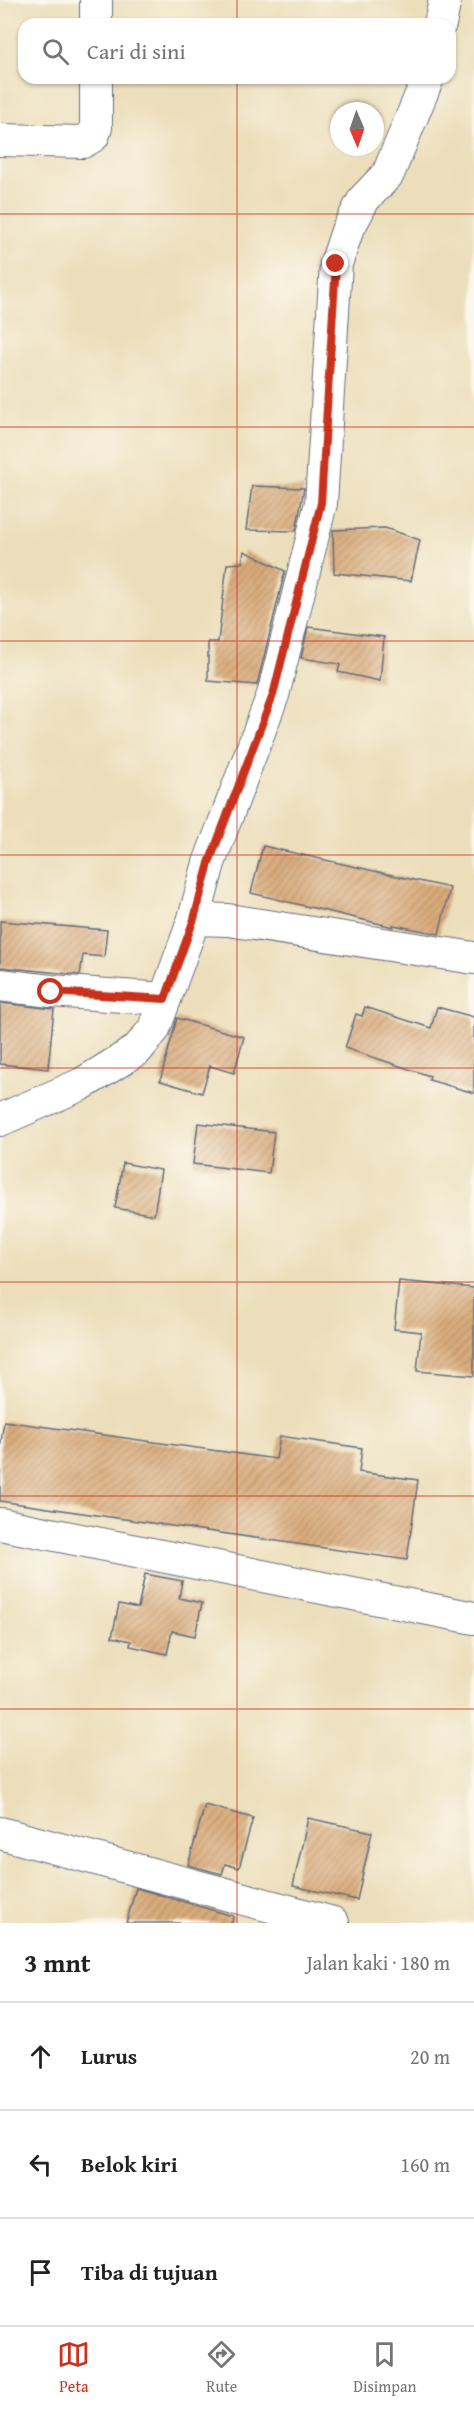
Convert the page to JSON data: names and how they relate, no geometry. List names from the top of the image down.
{
  "north": "bottom",
  "page": {
    "search": "Cari di sini",
    "heading": ["3 mnt", "Jalan kaki · 180 m"],
    "list": [
      ["Lurus", "20 m"],
      ["Belok kiri", "160 m"],
      "Tiba di tujuan"
    ],
    "nav": ["Peta", "Rute", "Disimpan"]
  }
}
